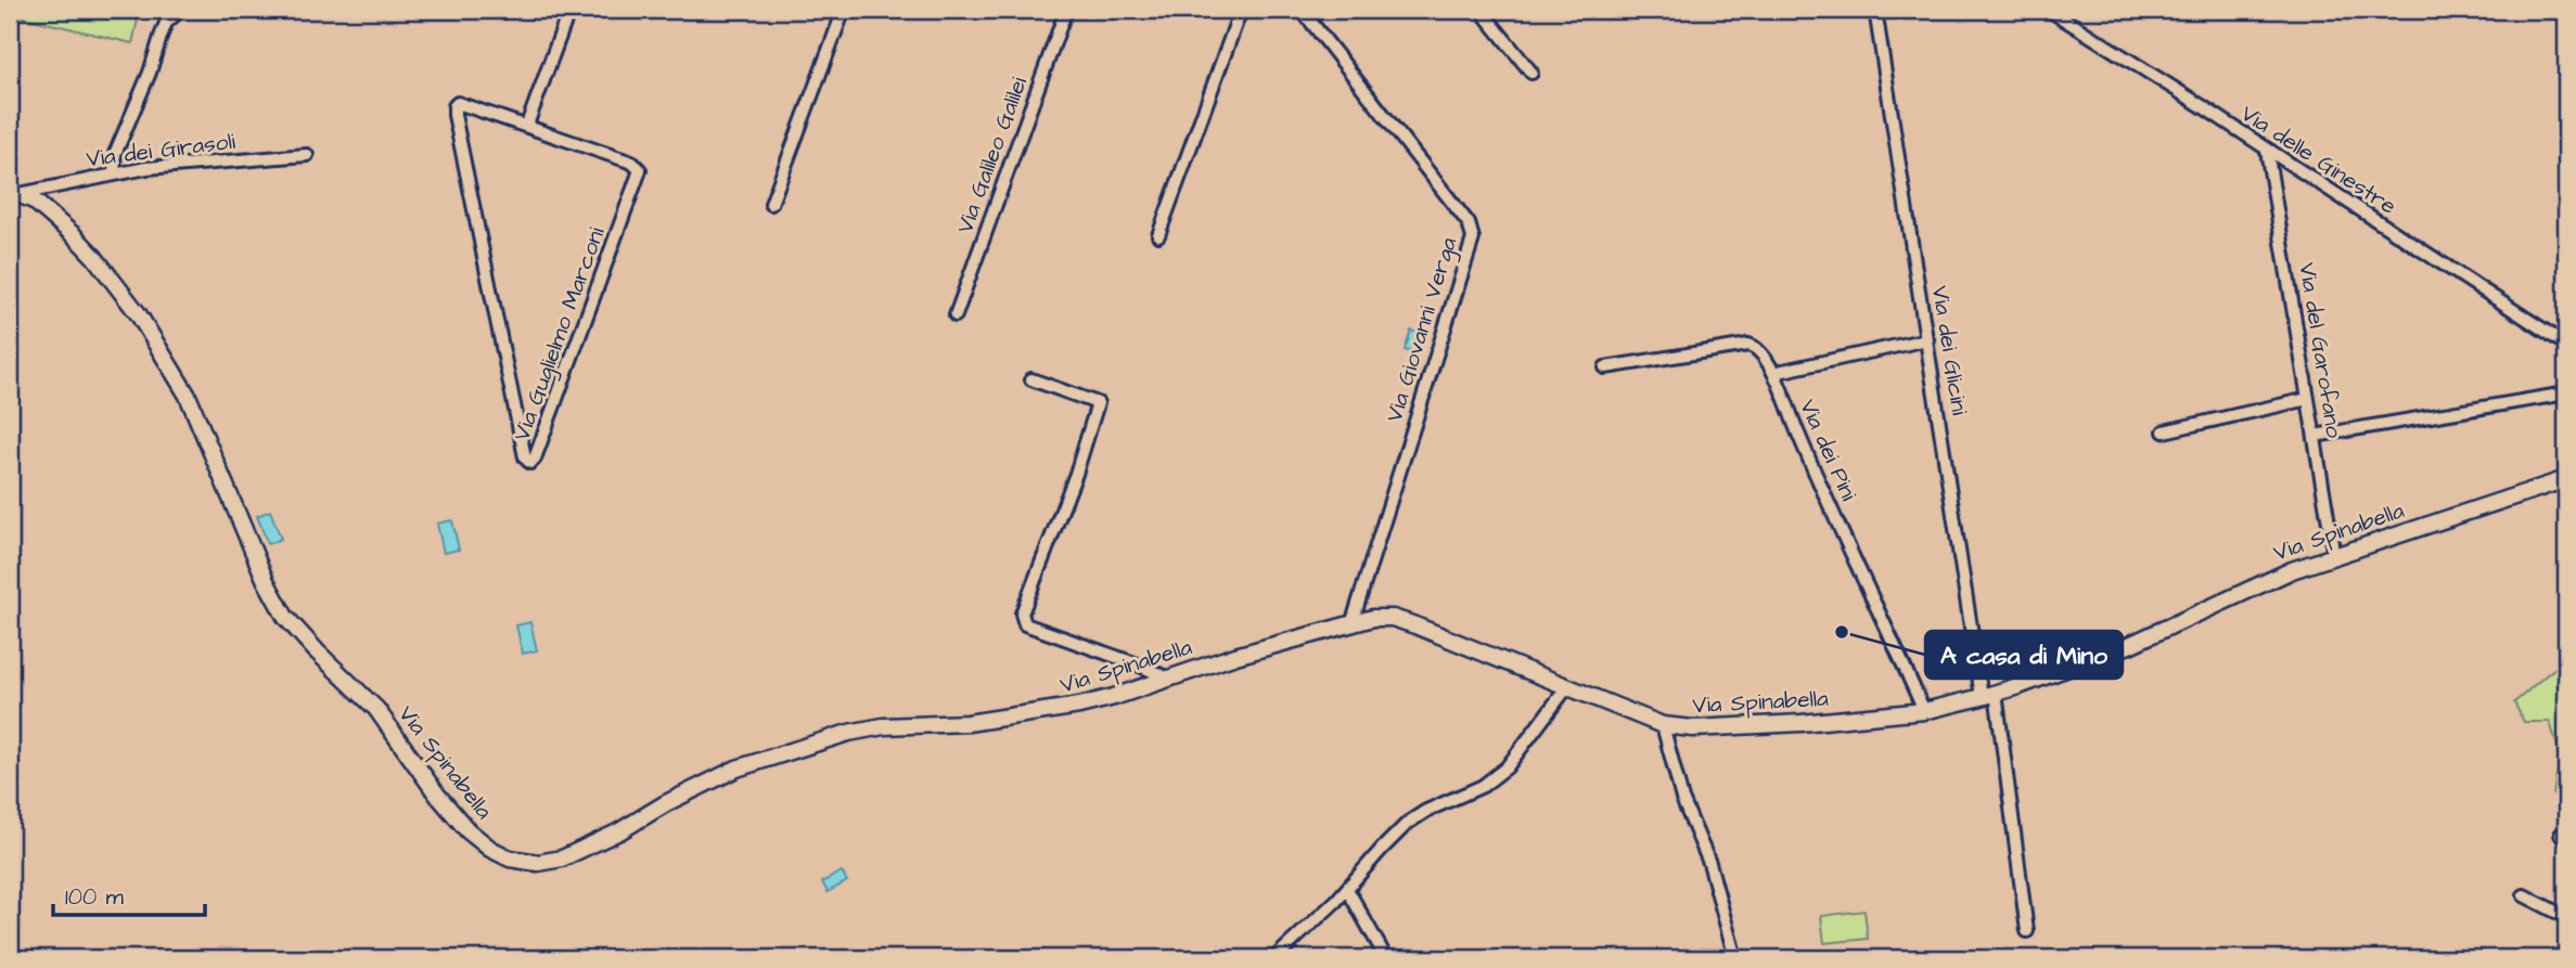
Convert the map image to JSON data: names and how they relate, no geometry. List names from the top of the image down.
{
  "streets": {
    "street": [
      "Via dei Girasoli",
      "Via Galileo Galilei",
      "Via delle Ginestre",
      "Via Giovanni Verga",
      "Via Guglielmo Marconi",
      "Via dei Glicini",
      "Via del Garofano",
      "Via dei Pini",
      "Via Spinabella"
    ]
  },
  "crossings": [
    ["Via dei Girasoli", "Via Spinabella"],
    ["Via delle Ginestre", "Via del Garofano"],
    ["Via Giovanni Verga", "Via Spinabella"],
    ["Via dei Glicini", "Via Spinabella"],
    ["Via del Garofano", "Via Spinabella"],
    ["Via dei Pini", "Via Spinabella"]
  ],
  "places": ["A casa di Mino"],
  "scale_bar": "100 m"
}
